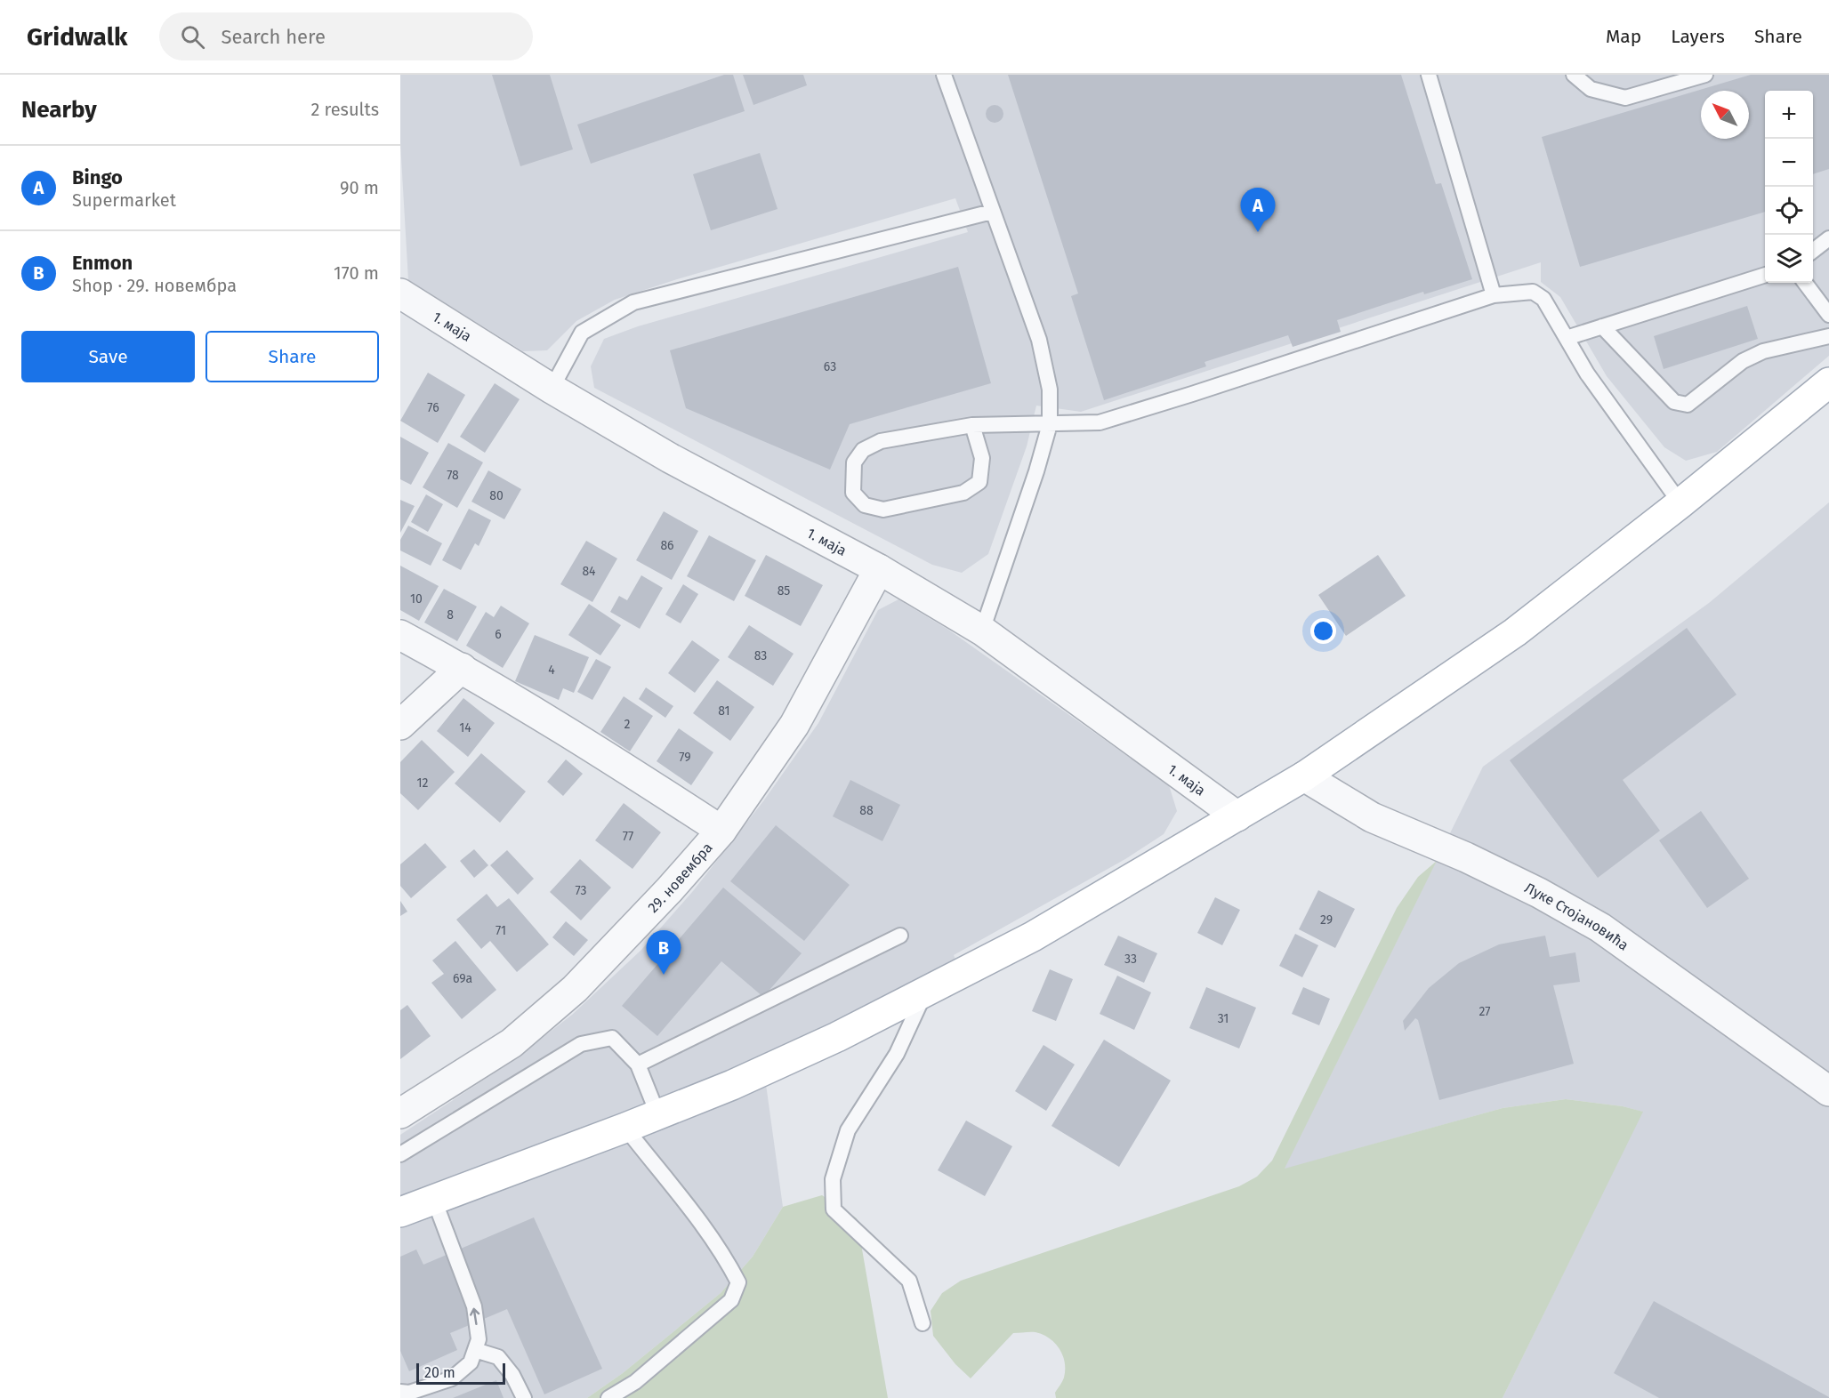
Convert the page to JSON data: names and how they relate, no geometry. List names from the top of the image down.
{
  "streets": {
    "street": ["1. маја", "29. новембра", "Луке Стојановића"]
  },
  "crossings": [
    ["1. маја", "29. новембра"]
  ],
  "house_numbers": [
    "63",
    "76",
    "78",
    "80",
    "86",
    "84",
    "85",
    "10",
    "8",
    "6",
    "83",
    "4",
    "81",
    "2",
    "14",
    "79",
    "12",
    "88",
    "77",
    "73",
    "29",
    "71",
    "33",
    "69a",
    "27",
    "31"
  ],
  "scale_bar": "20 m",
  "north": "top left",
  "page": {
    "header": "Gridwalk",
    "search": "Search here",
    "nav": ["Map", "Layers", "Share"],
    "heading": ["Nearby", "2 results"],
    "map_buttons": ["+", "−"],
    "list": [
      {
        "mark": "A",
        "name": "Bingo",
        "note": "Supermarket",
        "value": "90 m"
      },
      {
        "mark": "B",
        "name": "Enmon",
        "note": "Shop · 29. новембра",
        "value": "170 m"
      }
    ],
    "pins": ["A", "B"],
    "buttons": ["Save", "Share"],
    "scale": "20 m"
  }
}
